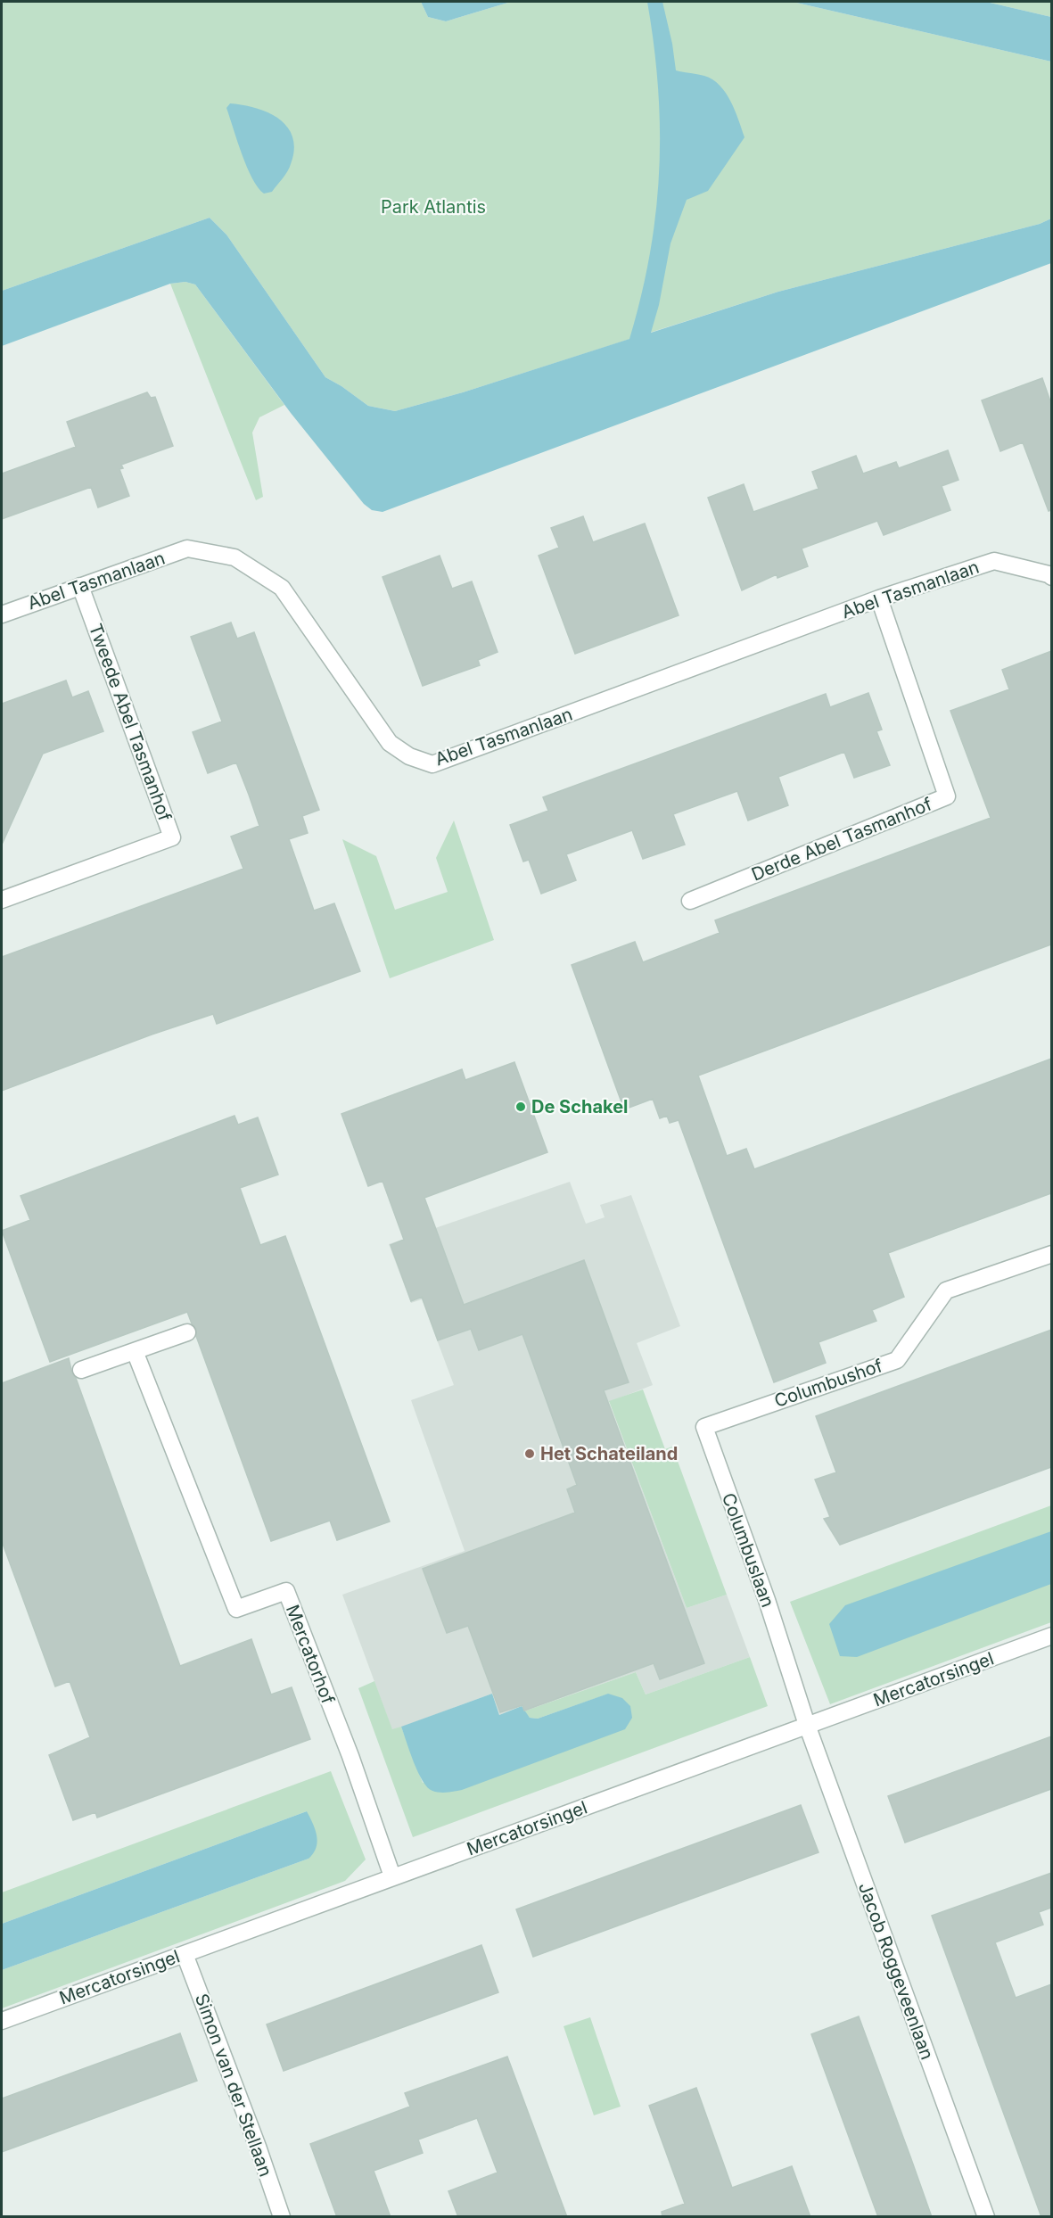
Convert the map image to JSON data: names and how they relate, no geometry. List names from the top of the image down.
{
  "streets": {
    "street": [
      "Abel Tasmanlaan",
      "Tweede Abel Tasmanhof",
      "Derde Abel Tasmanhof",
      "Columbushof",
      "Columbuslaan",
      "Mercatorhof",
      "Mercatorsingel",
      "Jacob Roggeveenlaan",
      "Simon van der Stellaan"
    ]
  },
  "crossings": [
    ["Abel Tasmanlaan", "Tweede Abel Tasmanhof"],
    ["Abel Tasmanlaan", "Derde Abel Tasmanhof"],
    ["Columbushof", "Columbuslaan"],
    ["Columbuslaan", "Mercatorsingel"],
    ["Columbuslaan", "Jacob Roggeveenlaan"],
    ["Mercatorhof", "Mercatorsingel"],
    ["Mercatorsingel", "Jacob Roggeveenlaan"],
    ["Mercatorsingel", "Simon van der Stellaan"]
  ],
  "parks": ["Park Atlantis"],
  "places": ["De Schakel", "Het Schateiland"]
}
